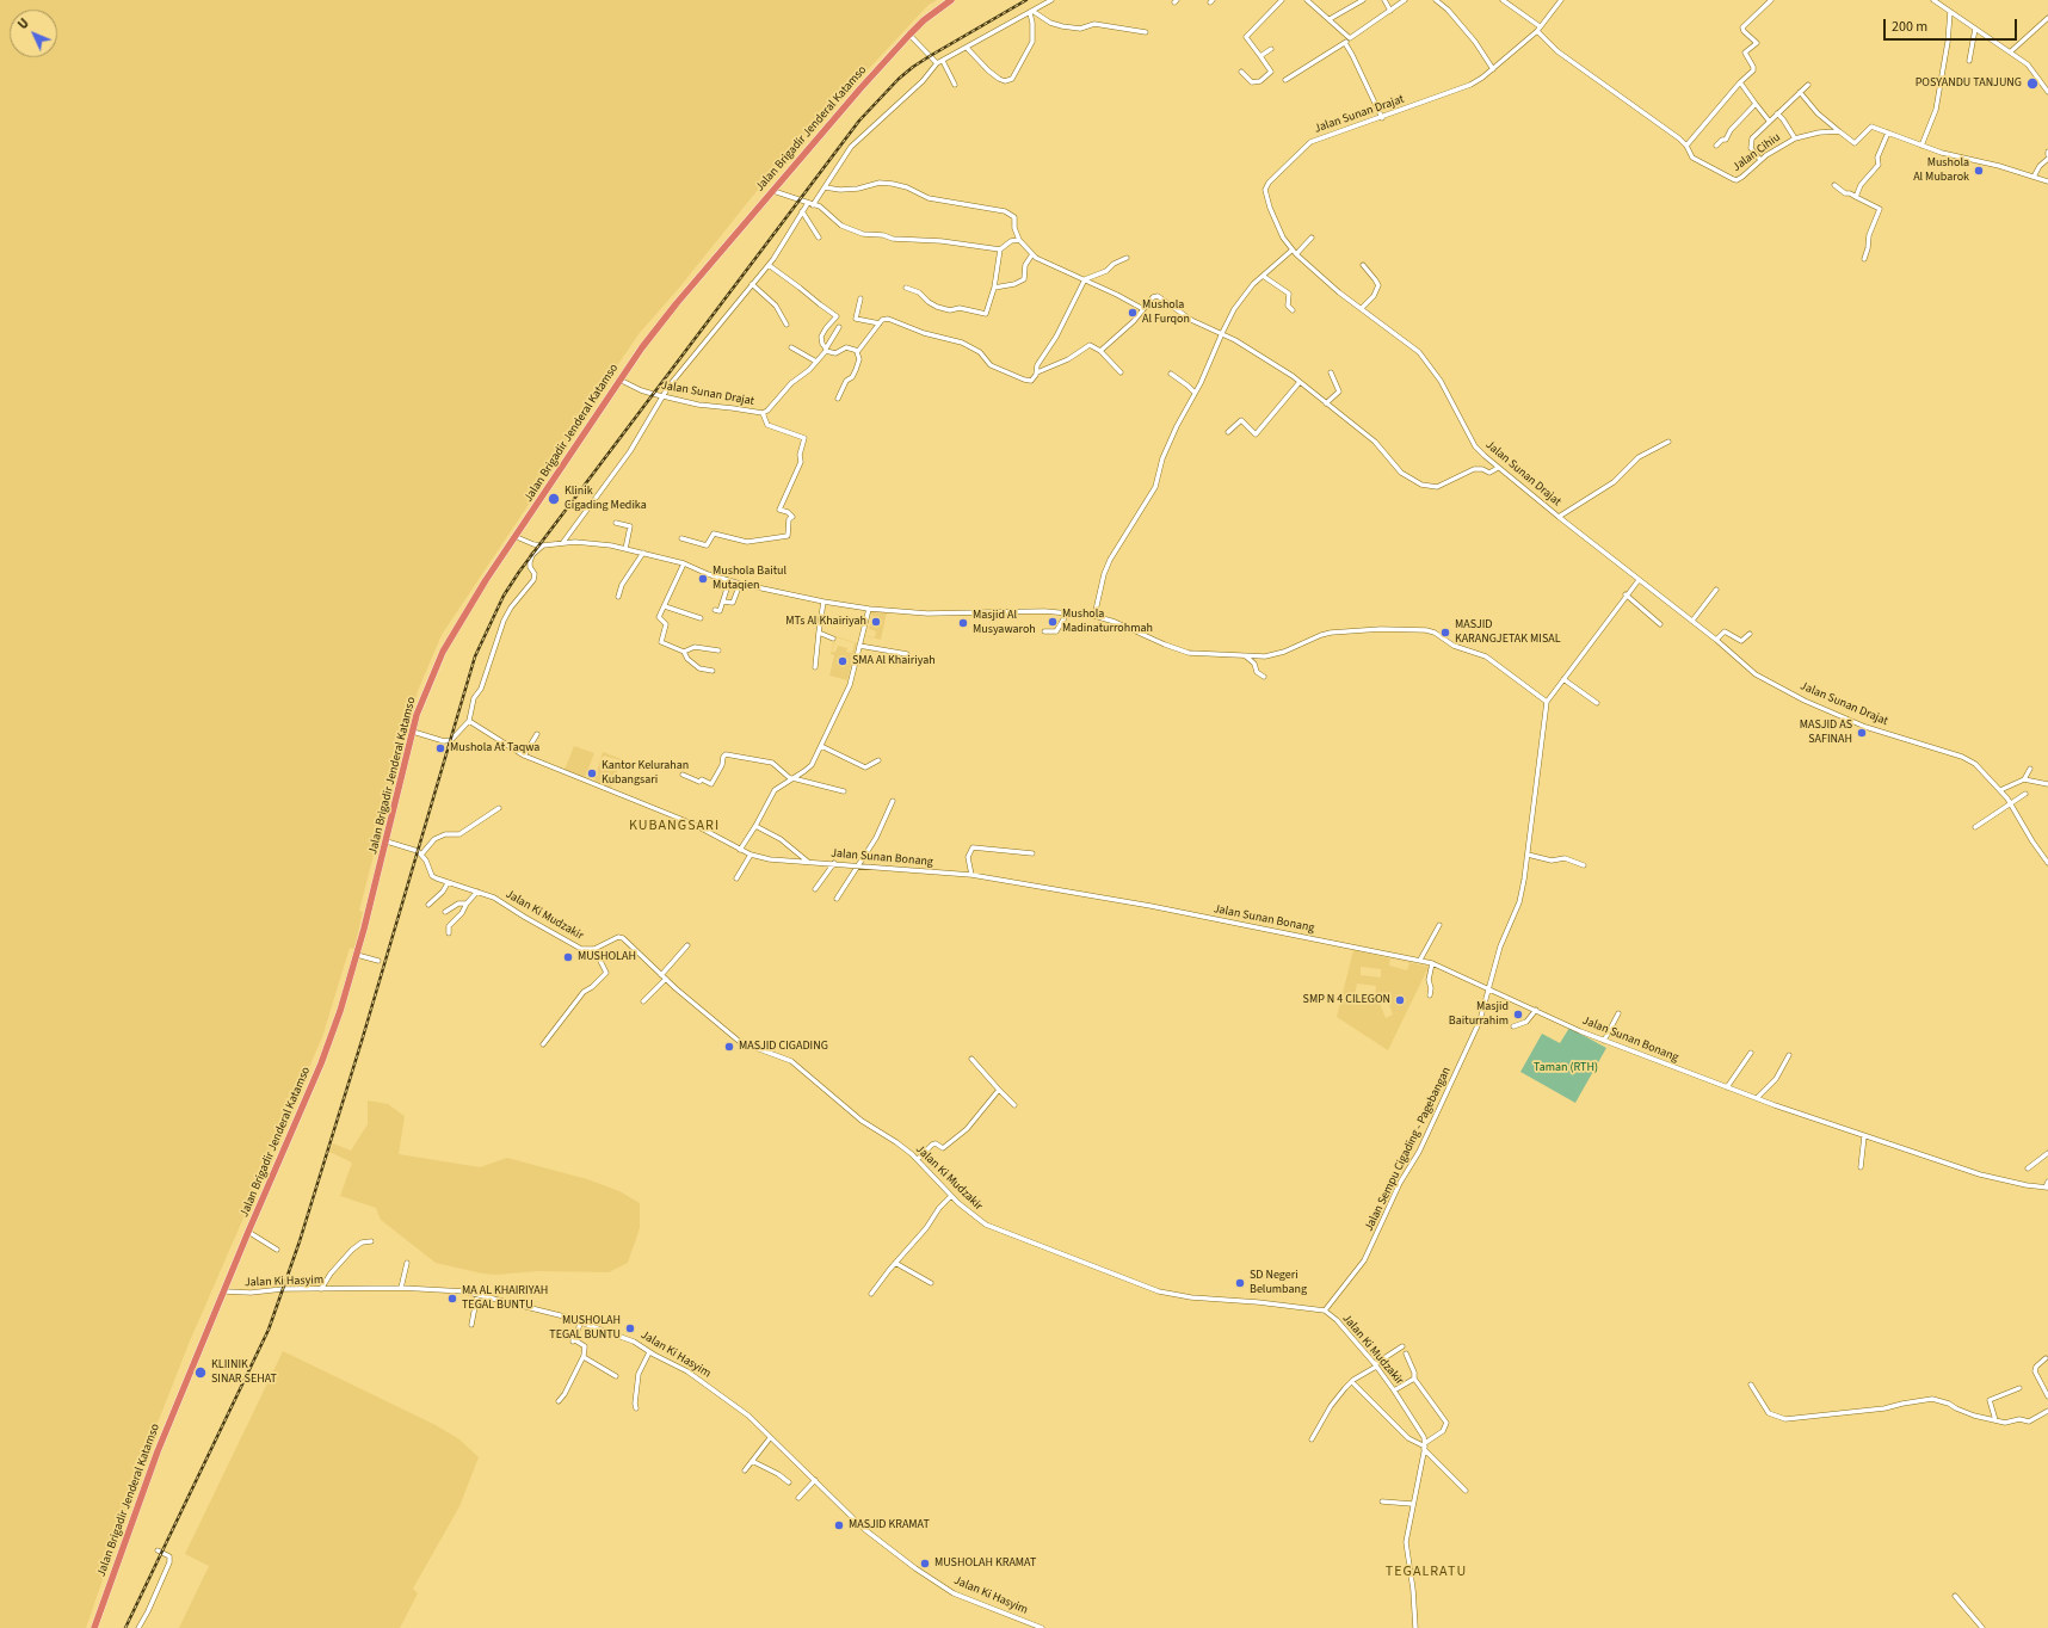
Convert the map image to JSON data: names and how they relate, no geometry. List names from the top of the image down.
{
  "streets": {
    "highway": ["Jalan Brigadir Jenderal Katamso"],
    "street": [
      "Jalan Sunan Drajat",
      "Jalan Cihiu",
      "Jalan Sunan Bonang",
      "Jalan Ki Mudzakir",
      "Jalan Sempu Cigading - Pagebangan",
      "Jalan Ki Hasyim"
    ]
  },
  "crossings": [
    ["Jalan Sunan Drajat", "Jalan Brigadir Jenderal Katamso"],
    ["Jalan Sunan Drajat", "Jalan Cihiu"],
    ["Jalan Brigadir Jenderal Katamso", "Jalan Ki Hasyim"],
    ["Jalan Sunan Bonang", "Jalan Sempu Cigading - Pagebangan"],
    ["Jalan Ki Mudzakir", "Jalan Sempu Cigading - Pagebangan"]
  ],
  "districts": ["KUBANGSARI", "TEGALRATU"],
  "parks": ["Taman (RTH)"],
  "places": [
    "POSYANDU TANJUNG",
    "Mushola Al Mubarok",
    "Mushola Al Furqon",
    "Klinik Cigading Medika",
    "Mushola Baitul Mutaqien",
    "MTs Al Khairiyah",
    "Mushola Madinaturrohmah",
    "Masjid Al Musyawaroh",
    "MASJID KARANGJETAK MISAL",
    "SMA Al Khairiyah",
    "MASJID AS SAFINAH",
    "Mushola At Taqwa",
    "Kantor Kelurahan Kubangsari",
    "MUSHOLAH",
    "SMP N 4 CILEGON",
    "Masjid Baiturrahim",
    "MASJID CIGADING",
    "SD Negeri Belumbang",
    "MA AL KHAIRIYAH TEGAL BUNTU",
    "MUSHOLAH TEGAL BUNTU",
    "KLIINIK SINAR SEHAT",
    "MASJID KRAMAT",
    "MUSHOLAH KRAMAT"
  ],
  "scale_bar": "200 m",
  "north": "top left"
}
